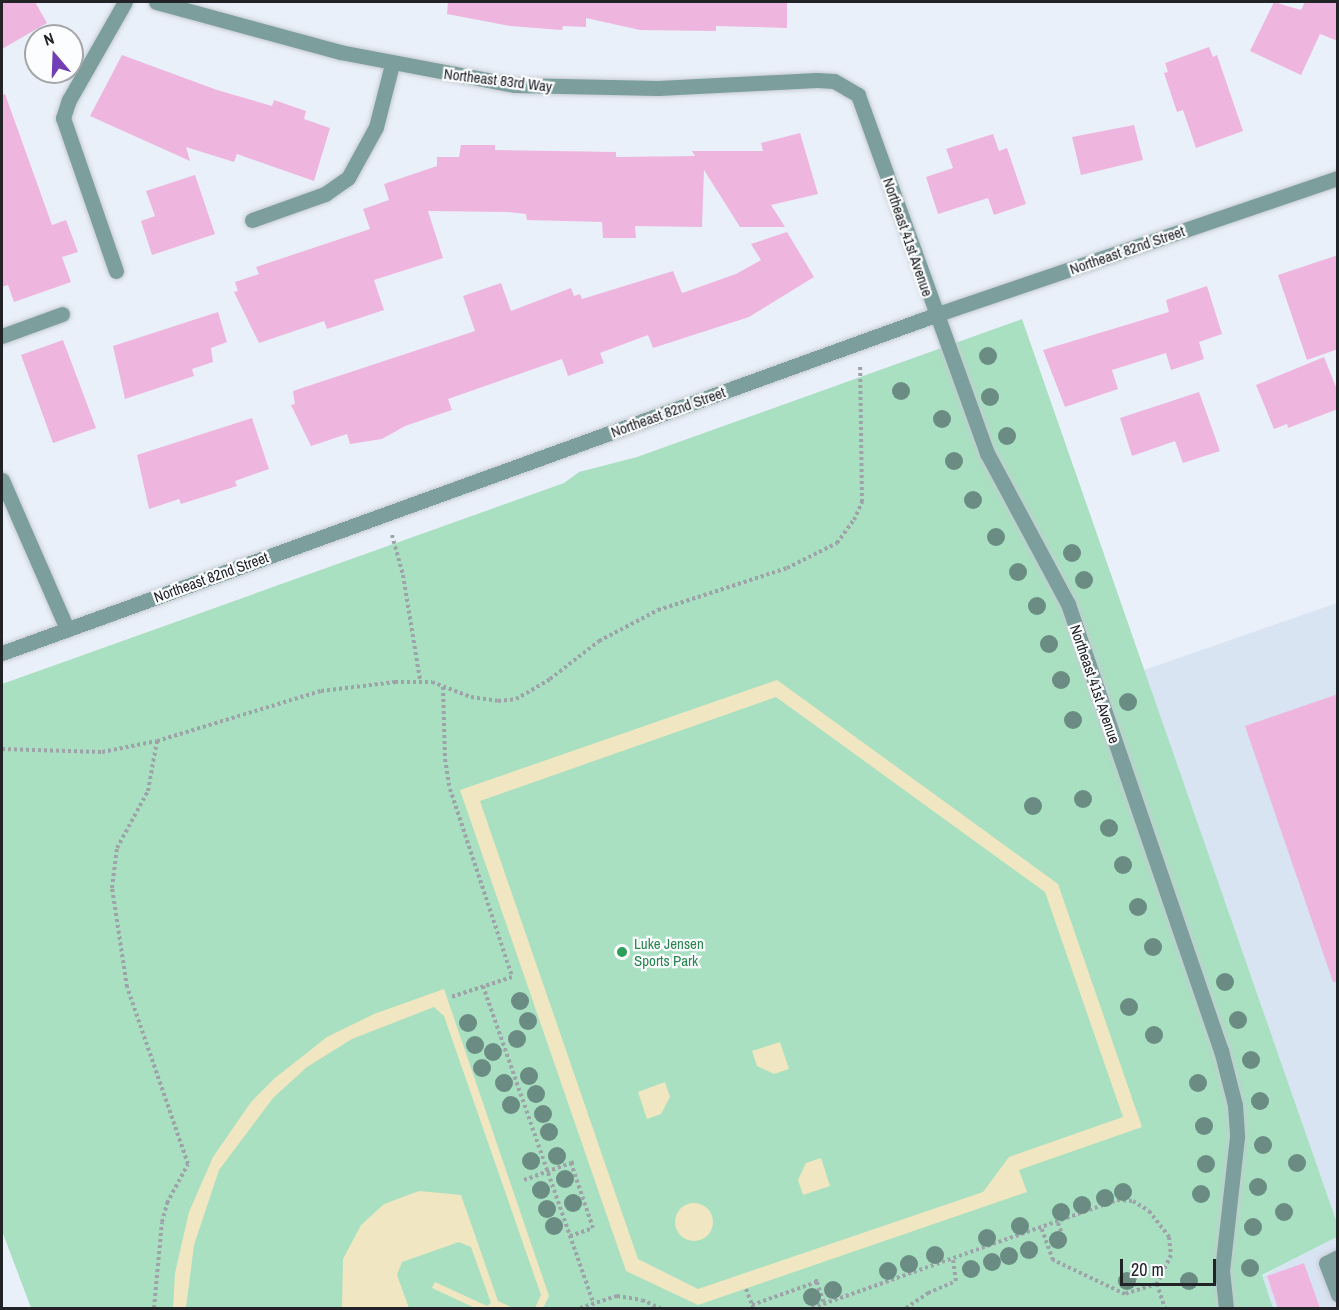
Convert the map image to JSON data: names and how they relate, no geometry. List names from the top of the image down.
{
  "streets": {
    "street": ["Northeast 83rd Way", "Northeast 41st Avenue", "Northeast 82nd Street"]
  },
  "crossings": [
    ["Northeast 83rd Way", "Northeast 41st Avenue"],
    ["Northeast 41st Avenue", "Northeast 82nd Street"]
  ],
  "places": ["Luke Jensen Sports Park"],
  "scale_bar": "20 m",
  "north": "top"
}
